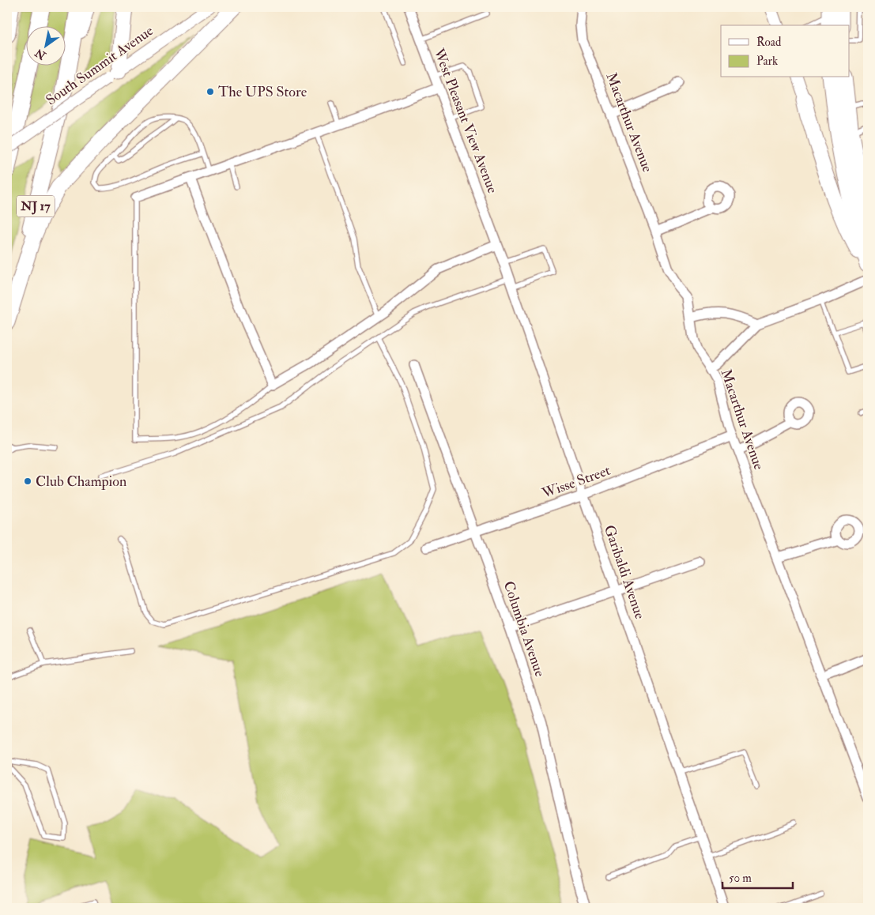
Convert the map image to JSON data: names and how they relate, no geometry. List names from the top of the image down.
{
  "streets": {
    "highway": ["NJ 17"],
    "street": [
      "South Summit Avenue",
      "West Pleasant View Avenue",
      "Macarthur Avenue",
      "Wisse Street",
      "Garibaldi Avenue",
      "Columbia Avenue"
    ]
  },
  "crossings": [
    ["West Pleasant View Avenue", "Garibaldi Avenue"],
    ["Macarthur Avenue", "Wisse Street"],
    ["Wisse Street", "Garibaldi Avenue"],
    ["Wisse Street", "Columbia Avenue"]
  ],
  "places": ["The UPS Store", "Club Champion"],
  "legend": ["Road", "Park"],
  "scale_bar": "50 m",
  "north": "bottom left"
}
